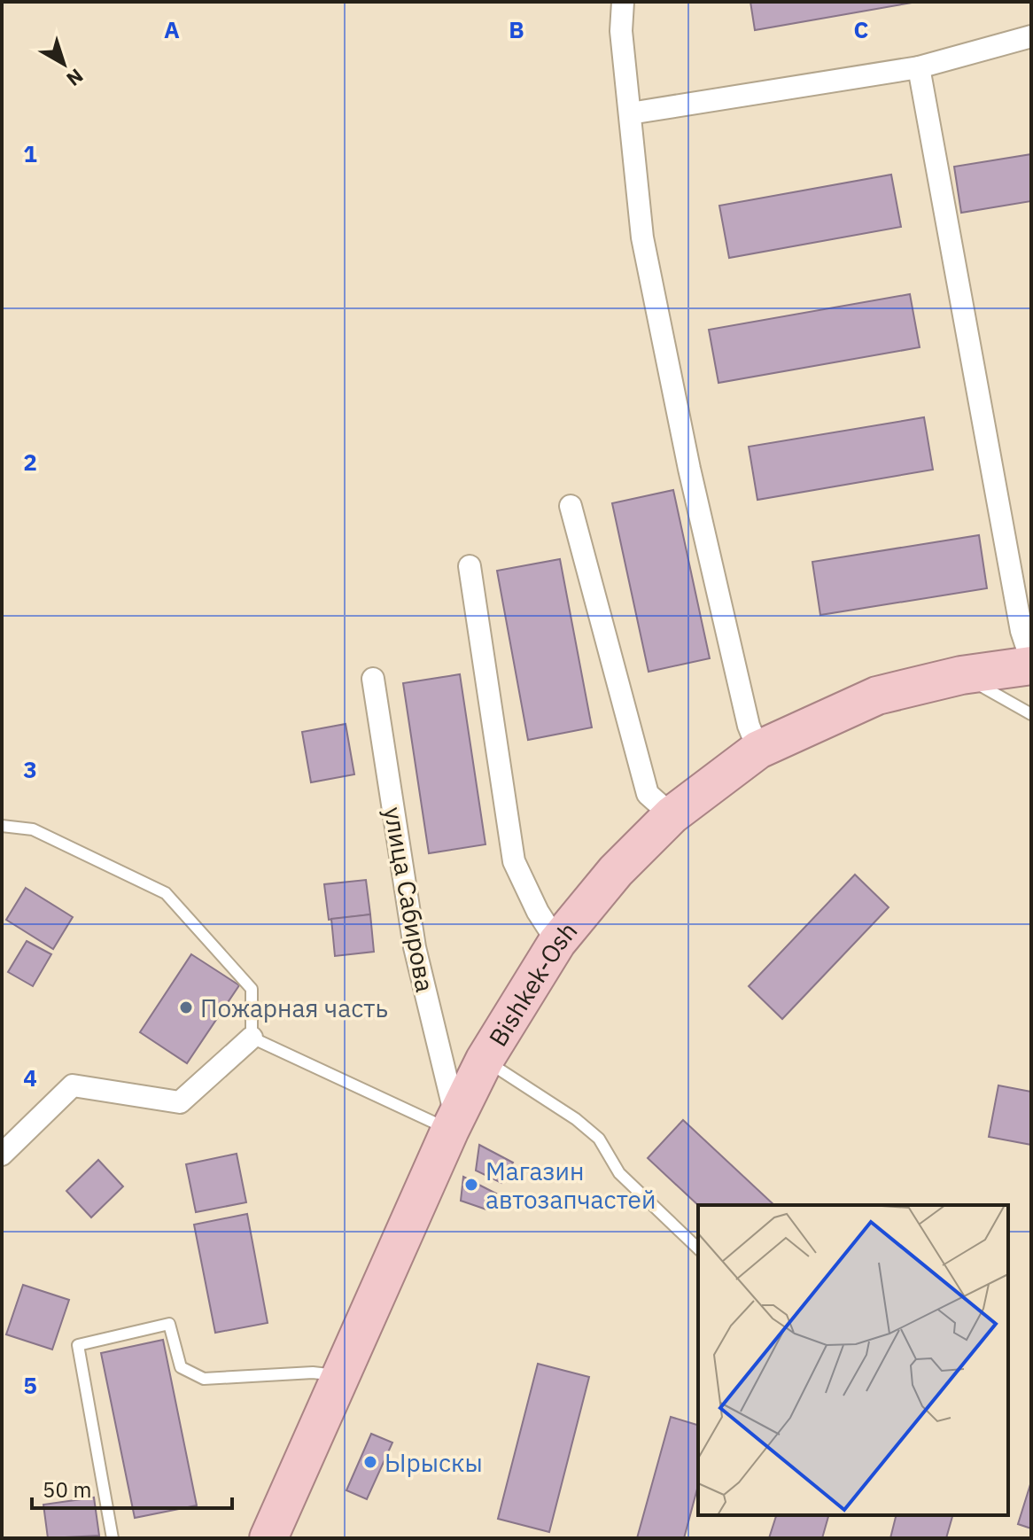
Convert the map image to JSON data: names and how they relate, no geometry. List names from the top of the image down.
{
  "streets": {
    "highway": ["Bishkek-Osh"],
    "street": ["улица Сабирова"]
  },
  "crossings": [
    ["улица Сабирова", "Bishkek-Osh"]
  ],
  "places": ["Пожарная часть", "Магазин автозапчастей", "Ырыскы"],
  "scale_bar": "50 m",
  "north": "bottom right",
  "grid": {
    "columns": ["A", "B", "C"],
    "rows": [
      "1",
      "2",
      "3",
      "4",
      "5"
    ]
  }
}
